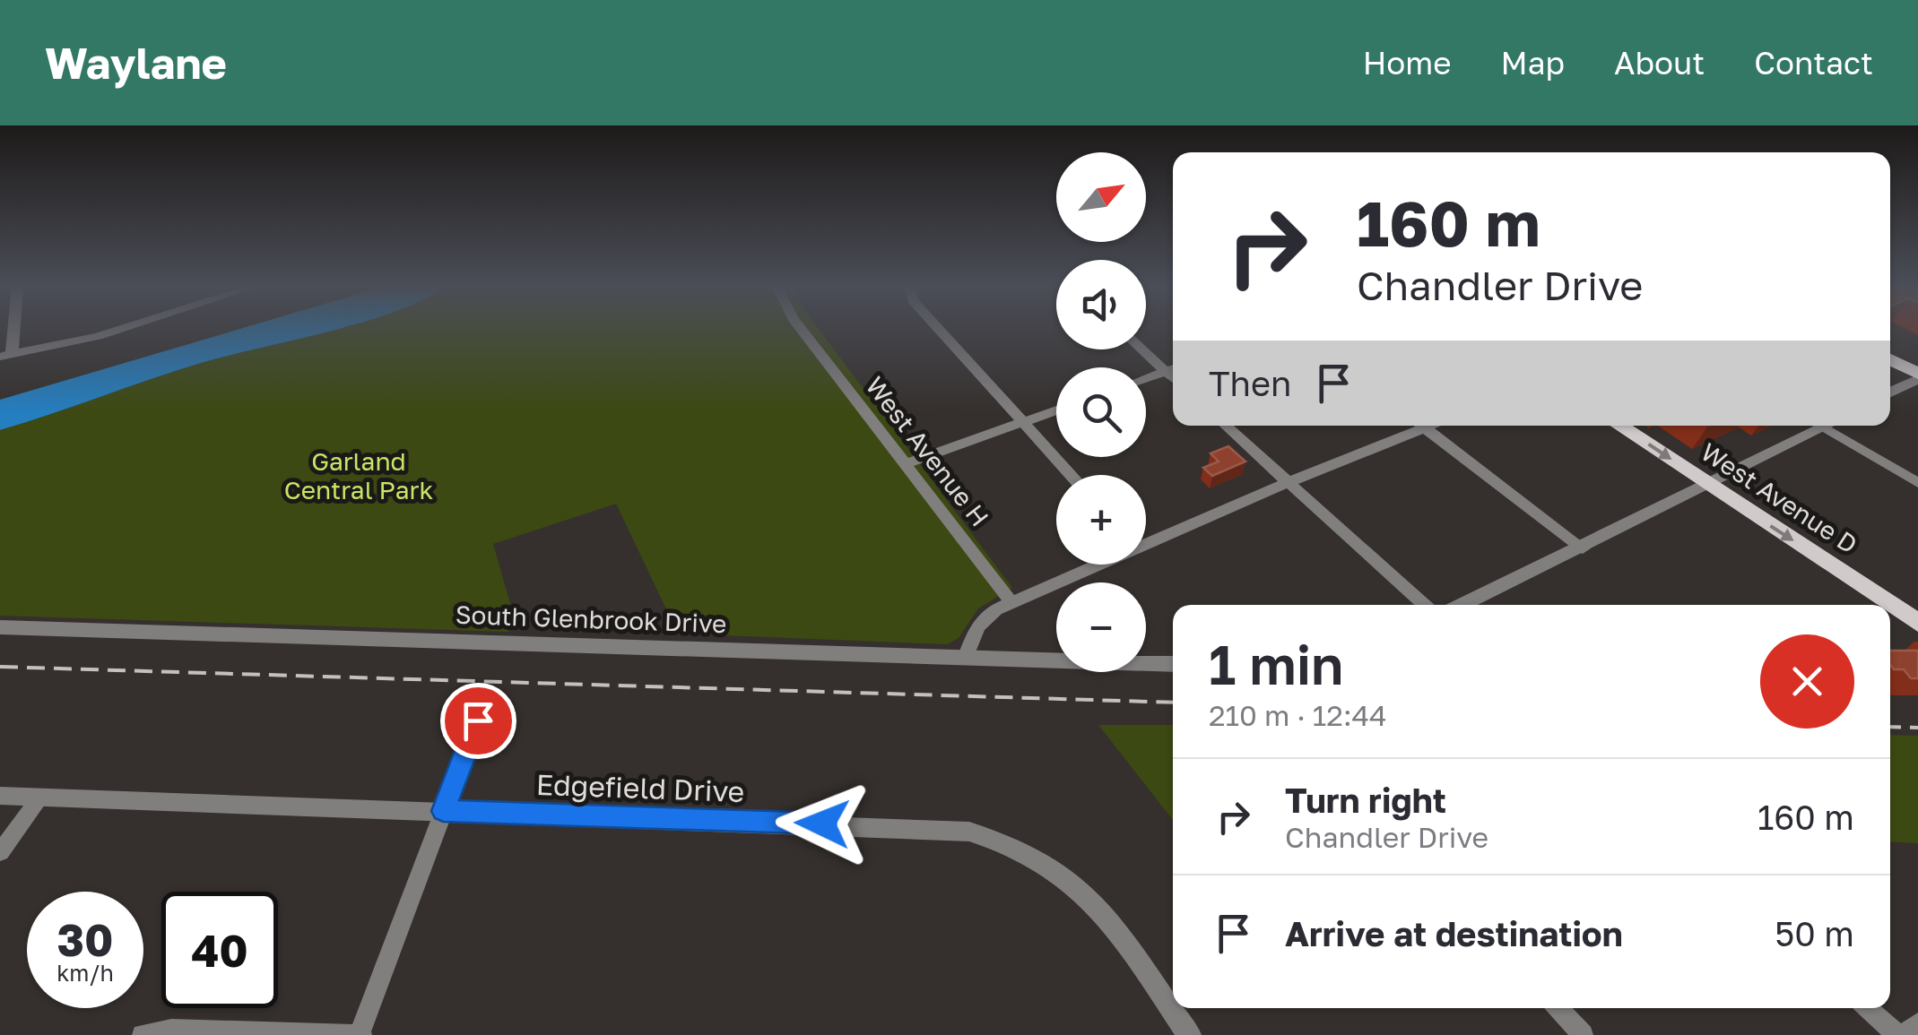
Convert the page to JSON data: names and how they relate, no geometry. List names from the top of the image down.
{
  "streets": {
    "main road": ["West Avenue D"],
    "street": ["West Avenue H", "South Glenbrook Drive", "Edgefield Drive"]
  },
  "one_way": ["West Avenue D"],
  "parks": ["Garland Central Park"],
  "north": "top right",
  "page": {
    "header": "Waylane",
    "nav": [
      "Home",
      "Map",
      "About",
      "Contact"
    ],
    "map_buttons": ["+", "−"],
    "turn": ["160 m", "Chandler Drive"],
    "then": "Then",
    "heading": ["1 min", "210 m · 12:44"],
    "list": [
      {
        "name": "Turn right",
        "note": "Chandler Drive",
        "value": "160 m"
      },
      {
        "name": "Arrive at destination",
        "value": "50 m"
      }
    ],
    "speed": "30 km/h",
    "limit": "40"
  }
}
